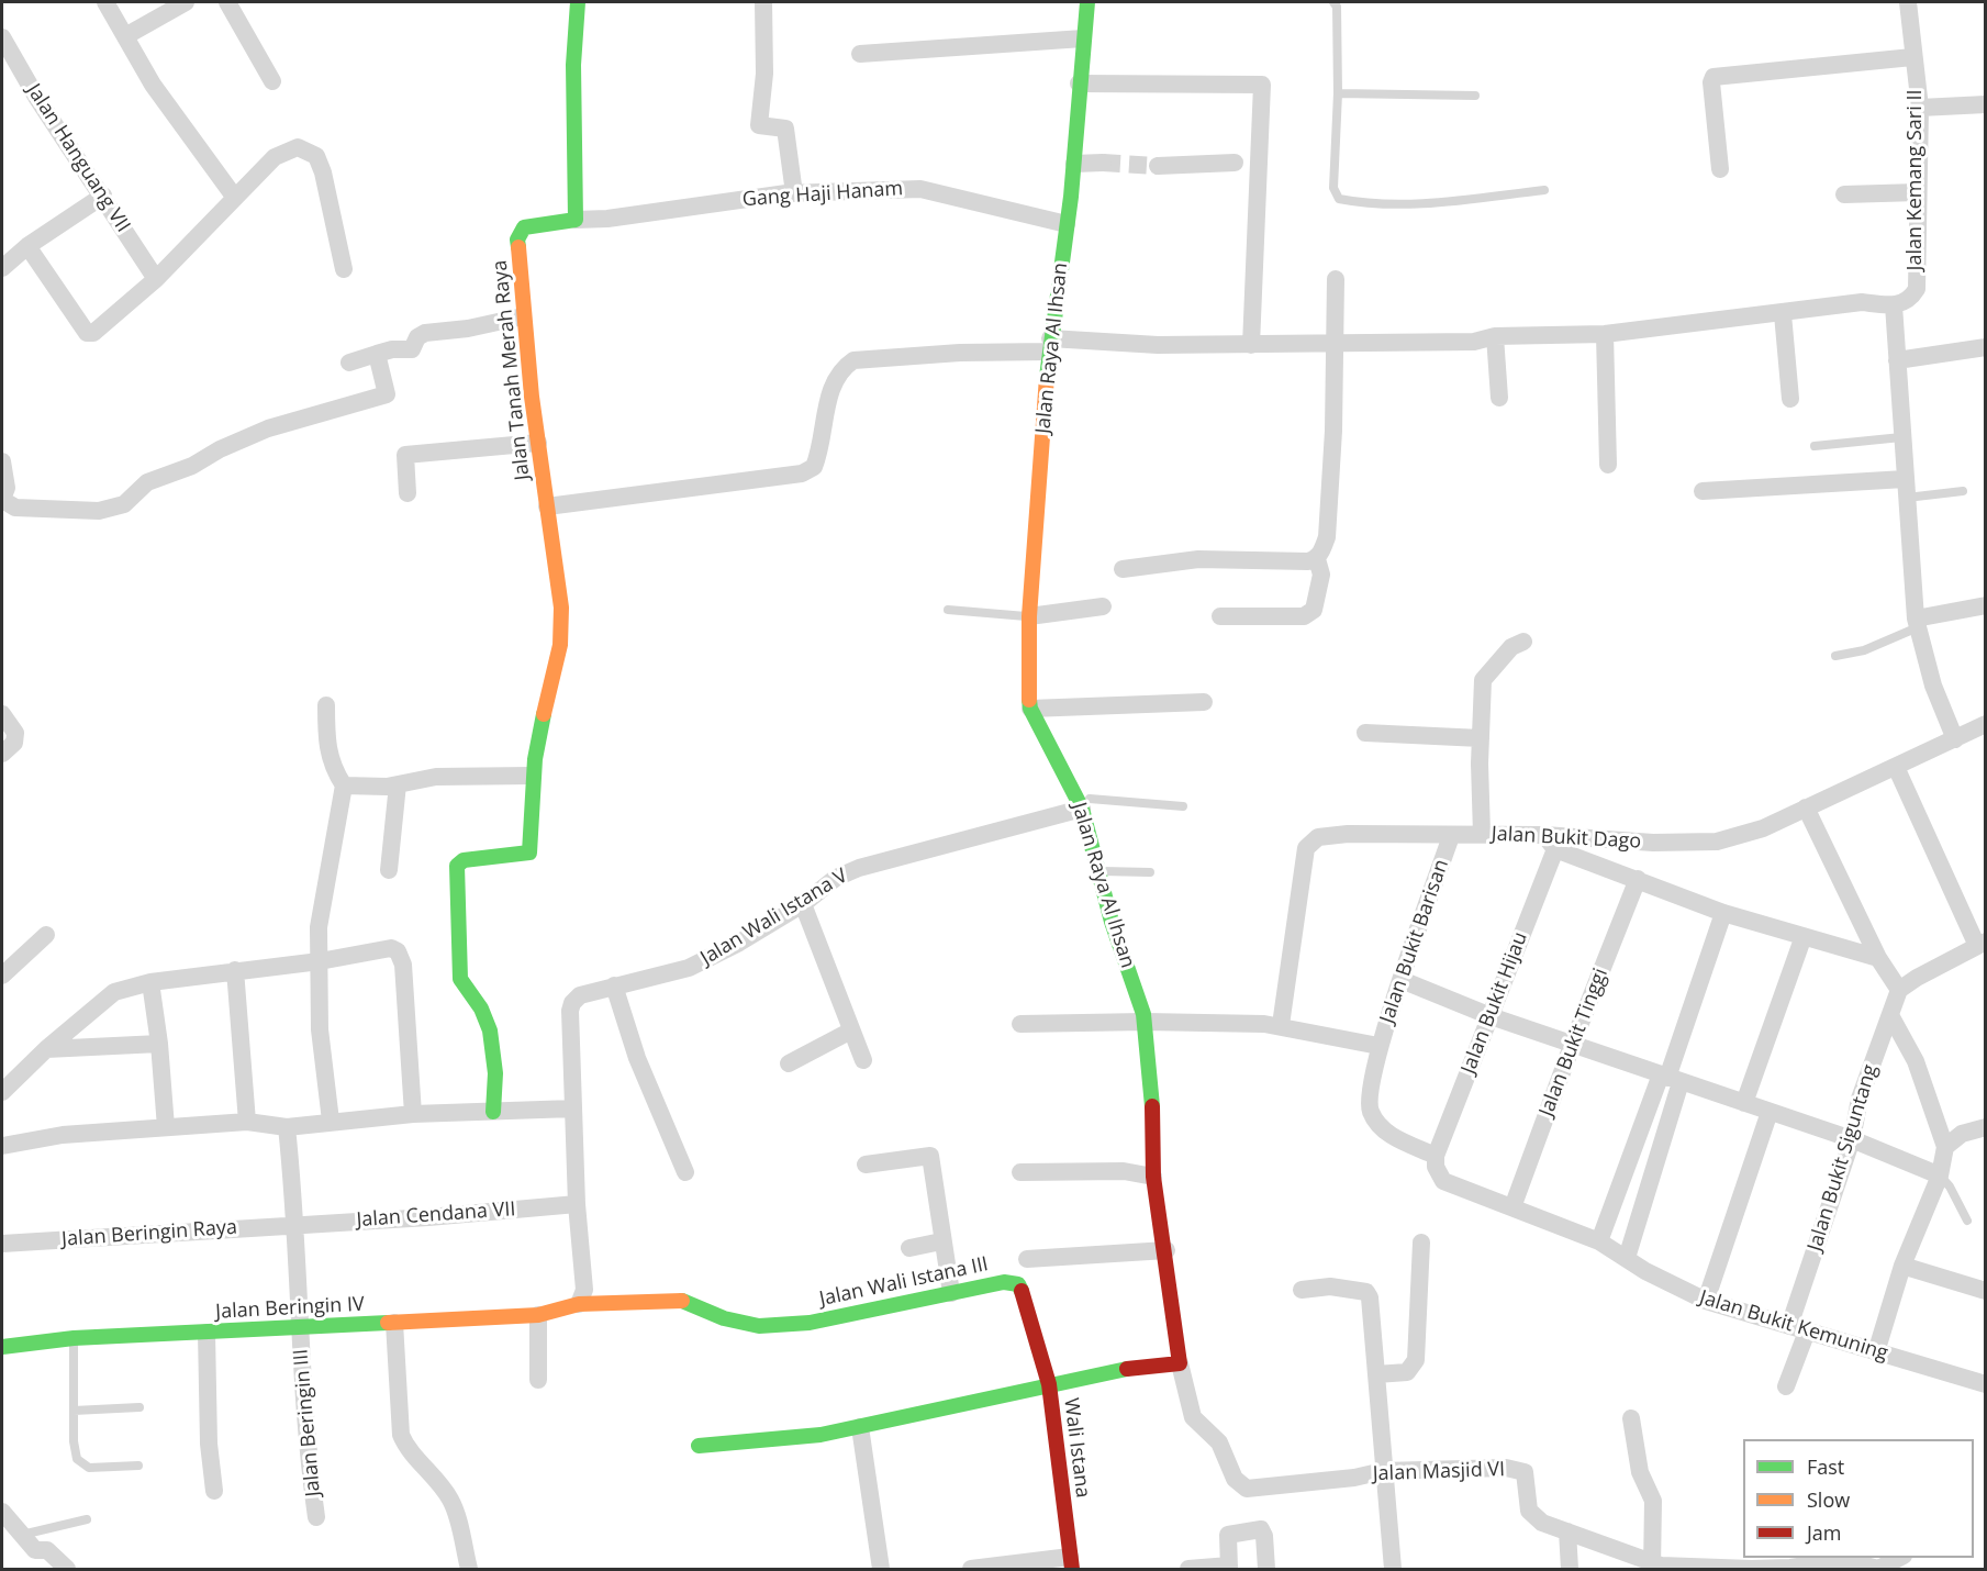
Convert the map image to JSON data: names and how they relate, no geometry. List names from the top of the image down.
{
  "streets": {
    "street": [
      "Jalan Hanguang VII",
      "Jalan Kemang Sari II",
      "Gang Haji Hanam",
      "Jalan Raya Al Ihsan",
      "Jalan Tanah Merah Raya",
      "Jalan Bukit Dago",
      "Jalan Wali Istana V",
      "Jalan Bukit Barisan",
      "Jalan Bukit Hijau",
      "Jalan Bukit Tinggi",
      "Jalan Bukit Siguntang",
      "Jalan Cendana VII",
      "Jalan Beringin Raya",
      "Jalan Wali Istana III",
      "Jalan Beringin IV",
      "Jalan Bukit Kemuning",
      "Jalan Beringin III",
      "Wali Istana",
      "Jalan Masjid VI"
    ]
  },
  "crossings": [
    ["Gang Haji Hanam", "Jalan Raya Al Ihsan"],
    ["Gang Haji Hanam", "Jalan Tanah Merah Raya"],
    ["Jalan Raya Al Ihsan", "Jalan Wali Istana V"],
    ["Jalan Raya Al Ihsan", "Wali Istana"],
    ["Jalan Raya Al Ihsan", "Jalan Masjid VI"],
    ["Jalan Bukit Dago", "Jalan Bukit Barisan"],
    ["Jalan Bukit Dago", "Jalan Bukit Hijau"],
    ["Jalan Wali Istana V", "Jalan Cendana VII"],
    ["Jalan Wali Istana V", "Jalan Wali Istana III"],
    ["Jalan Wali Istana V", "Jalan Beringin IV"],
    ["Jalan Bukit Hijau", "Jalan Bukit Kemuning"],
    ["Jalan Bukit Tinggi", "Jalan Bukit Kemuning"],
    ["Jalan Bukit Siguntang", "Jalan Bukit Kemuning"],
    ["Jalan Cendana VII", "Jalan Beringin Raya"],
    ["Jalan Cendana VII", "Jalan Beringin III"],
    ["Jalan Beringin Raya", "Jalan Beringin III"],
    ["Jalan Wali Istana III", "Jalan Beringin IV"],
    ["Jalan Wali Istana III", "Wali Istana"],
    ["Jalan Beringin IV", "Jalan Beringin III"]
  ],
  "legend": ["Fast", "Slow", "Jam"]
}
